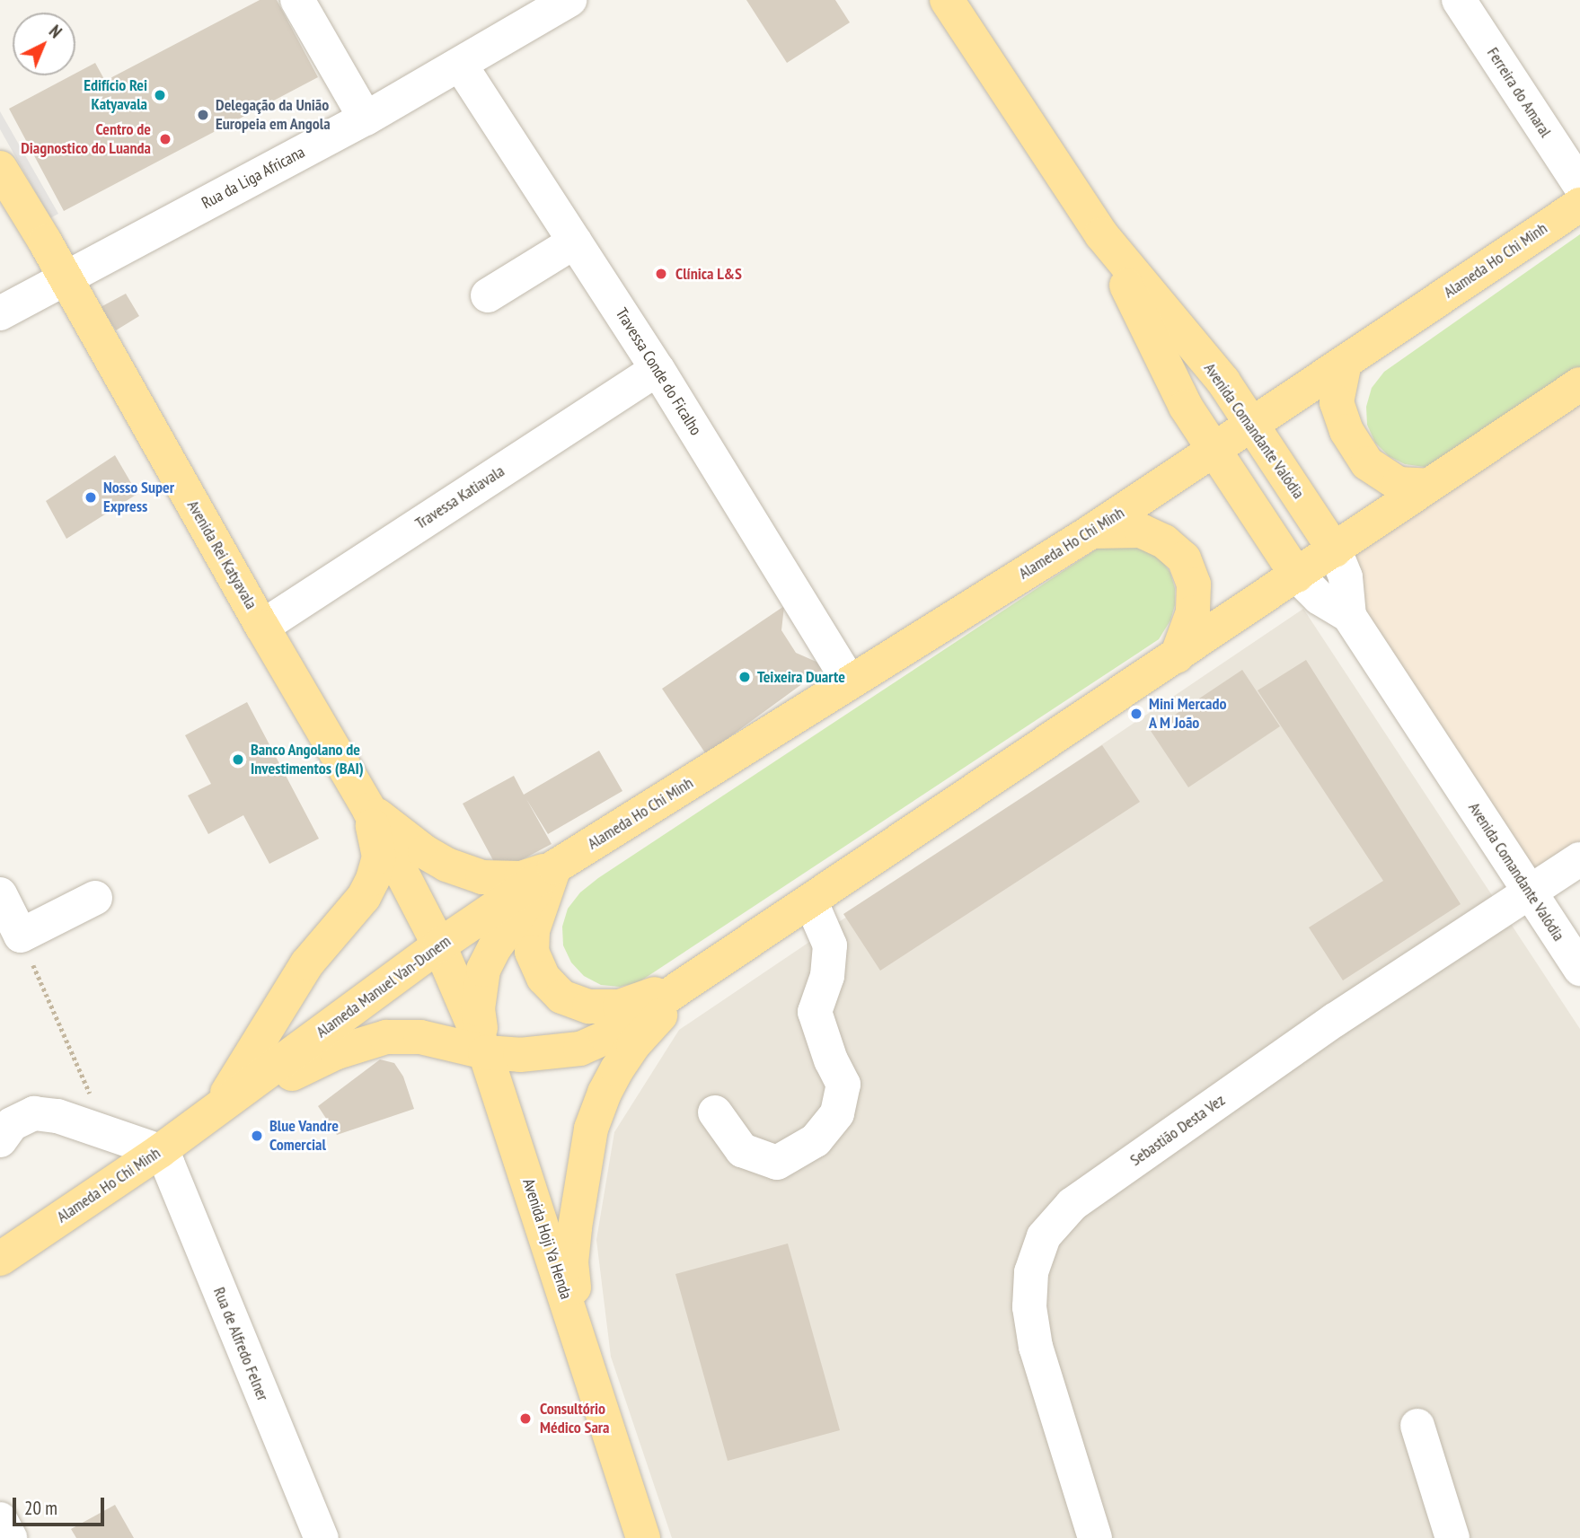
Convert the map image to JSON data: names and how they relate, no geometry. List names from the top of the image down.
{
  "streets": {
    "main road": [
      "Alameda Ho Chi Minh",
      "Avenida Comandante Valódia",
      "Avenida Rei Katyavala",
      "Alameda Manuel Van-Dunem",
      "Avenida Hoji Ya Henda"
    ],
    "street": [
      "Ferreira do Amaral",
      "Rua da Liga Africana",
      "Travessa Conde do Ficalho",
      "Travessa Katiavala",
      "Sebastião Desta Vez",
      "Rua de Alfredo Felner"
    ]
  },
  "crossings": [
    ["Rua da Liga Africana", "Travessa Conde do Ficalho"],
    ["Rua da Liga Africana", "Avenida Rei Katyavala"],
    ["Alameda Ho Chi Minh", "Travessa Conde do Ficalho"],
    ["Alameda Ho Chi Minh", "Avenida Comandante Valódia"],
    ["Alameda Ho Chi Minh", "Alameda Manuel Van-Dunem"],
    ["Alameda Ho Chi Minh", "Rua de Alfredo Felner"],
    ["Travessa Conde do Ficalho", "Travessa Katiavala"],
    ["Avenida Comandante Valódia", "Sebastião Desta Vez"],
    ["Travessa Katiavala", "Avenida Rei Katyavala"],
    ["Avenida Rei Katyavala", "Alameda Manuel Van-Dunem"],
    ["Avenida Rei Katyavala", "Avenida Hoji Ya Henda"],
    ["Alameda Manuel Van-Dunem", "Avenida Hoji Ya Henda"]
  ],
  "places": [
    "Edifício Rei Katyavala",
    "Delegação da União Europeia em Angola",
    "Centro de Diagnostico do Luanda",
    "Clínica L&S",
    "Nosso Super Express",
    "Teixeira Duarte",
    "Mini Mercado A M João",
    "Banco Angolano de Investimentos (BAI)",
    "Blue Vandre Comercial",
    "Consultório Médico Sara"
  ],
  "scale_bar": "20 m",
  "north": "top right"
}
